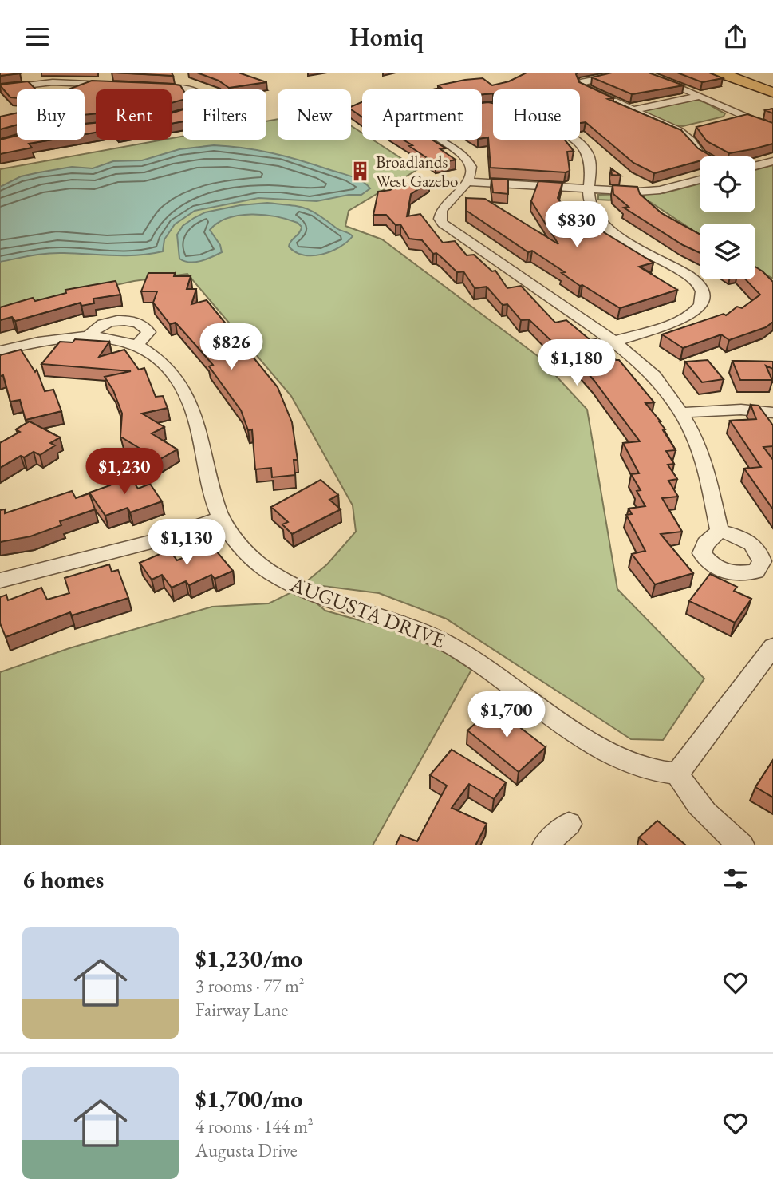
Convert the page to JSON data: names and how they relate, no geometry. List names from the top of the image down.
{
  "streets": {
    "street": ["AUGUSTA DRIVE"]
  },
  "places": {
    "building": ["Broadlands West Gazebo"]
  },
  "page": {
    "header": "Homiq",
    "chip": [
      "Buy",
      "Rent",
      "Filters",
      "New",
      "Apartment",
      "House"
    ],
    "price": [
      "$830",
      "$826",
      "$1,180",
      "$1,230",
      "$1,130",
      "$1,700"
    ],
    "heading": "6 homes",
    "list": [
      {
        "name": "$1,230/mo",
        "note": "3 rooms · 77 m² · Fairway Lane"
      },
      {
        "name": "$1,700/mo",
        "note": "4 rooms · 144 m² · Augusta Drive"
      }
    ]
  }
}
